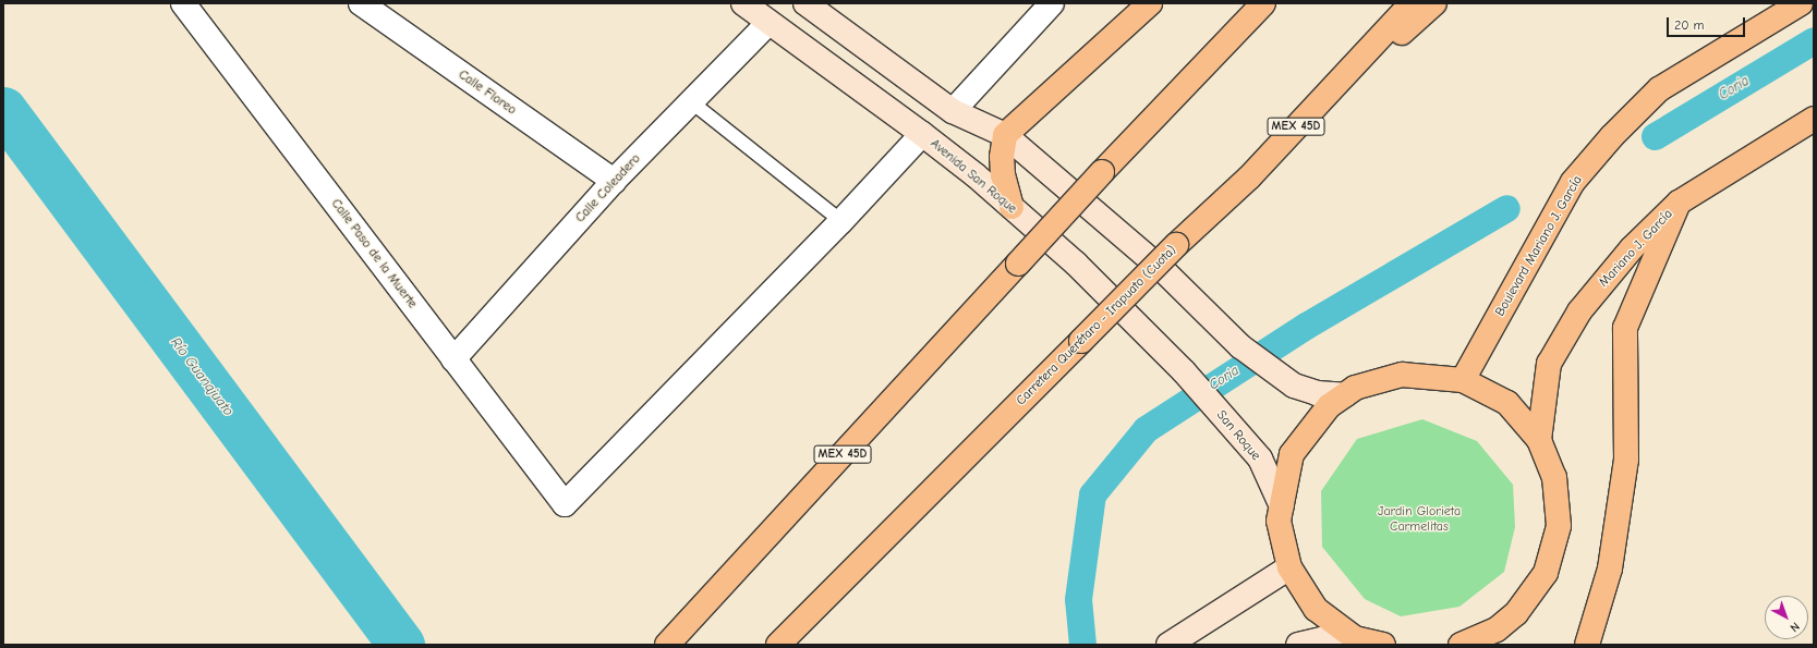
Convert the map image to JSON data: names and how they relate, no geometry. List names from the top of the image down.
{
  "streets": {
    "main road": [
      "MEX 45D",
      "Boulevard Mariano J. García",
      "Mariano J. García",
      "Carretera Querétaro - Irapuato (Cuota)"
    ],
    "street": [
      "Calle Floreo",
      "Avenida San Roque",
      "Calle Coleadero",
      "Calle Paso de la Muerte",
      "San Roque"
    ]
  },
  "crossings": [
    ["Calle Floreo", "Calle Coleadero"],
    ["Avenida San Roque", "Calle Coleadero"],
    ["Avenida San Roque", "San Roque"],
    ["Calle Coleadero", "Calle Paso de la Muerte"]
  ],
  "water": ["Coria", "Río Guanajuato"],
  "parks": ["Jardin Glorieta Carmelitas"],
  "scale_bar": "20 m",
  "north": "bottom right"
}
